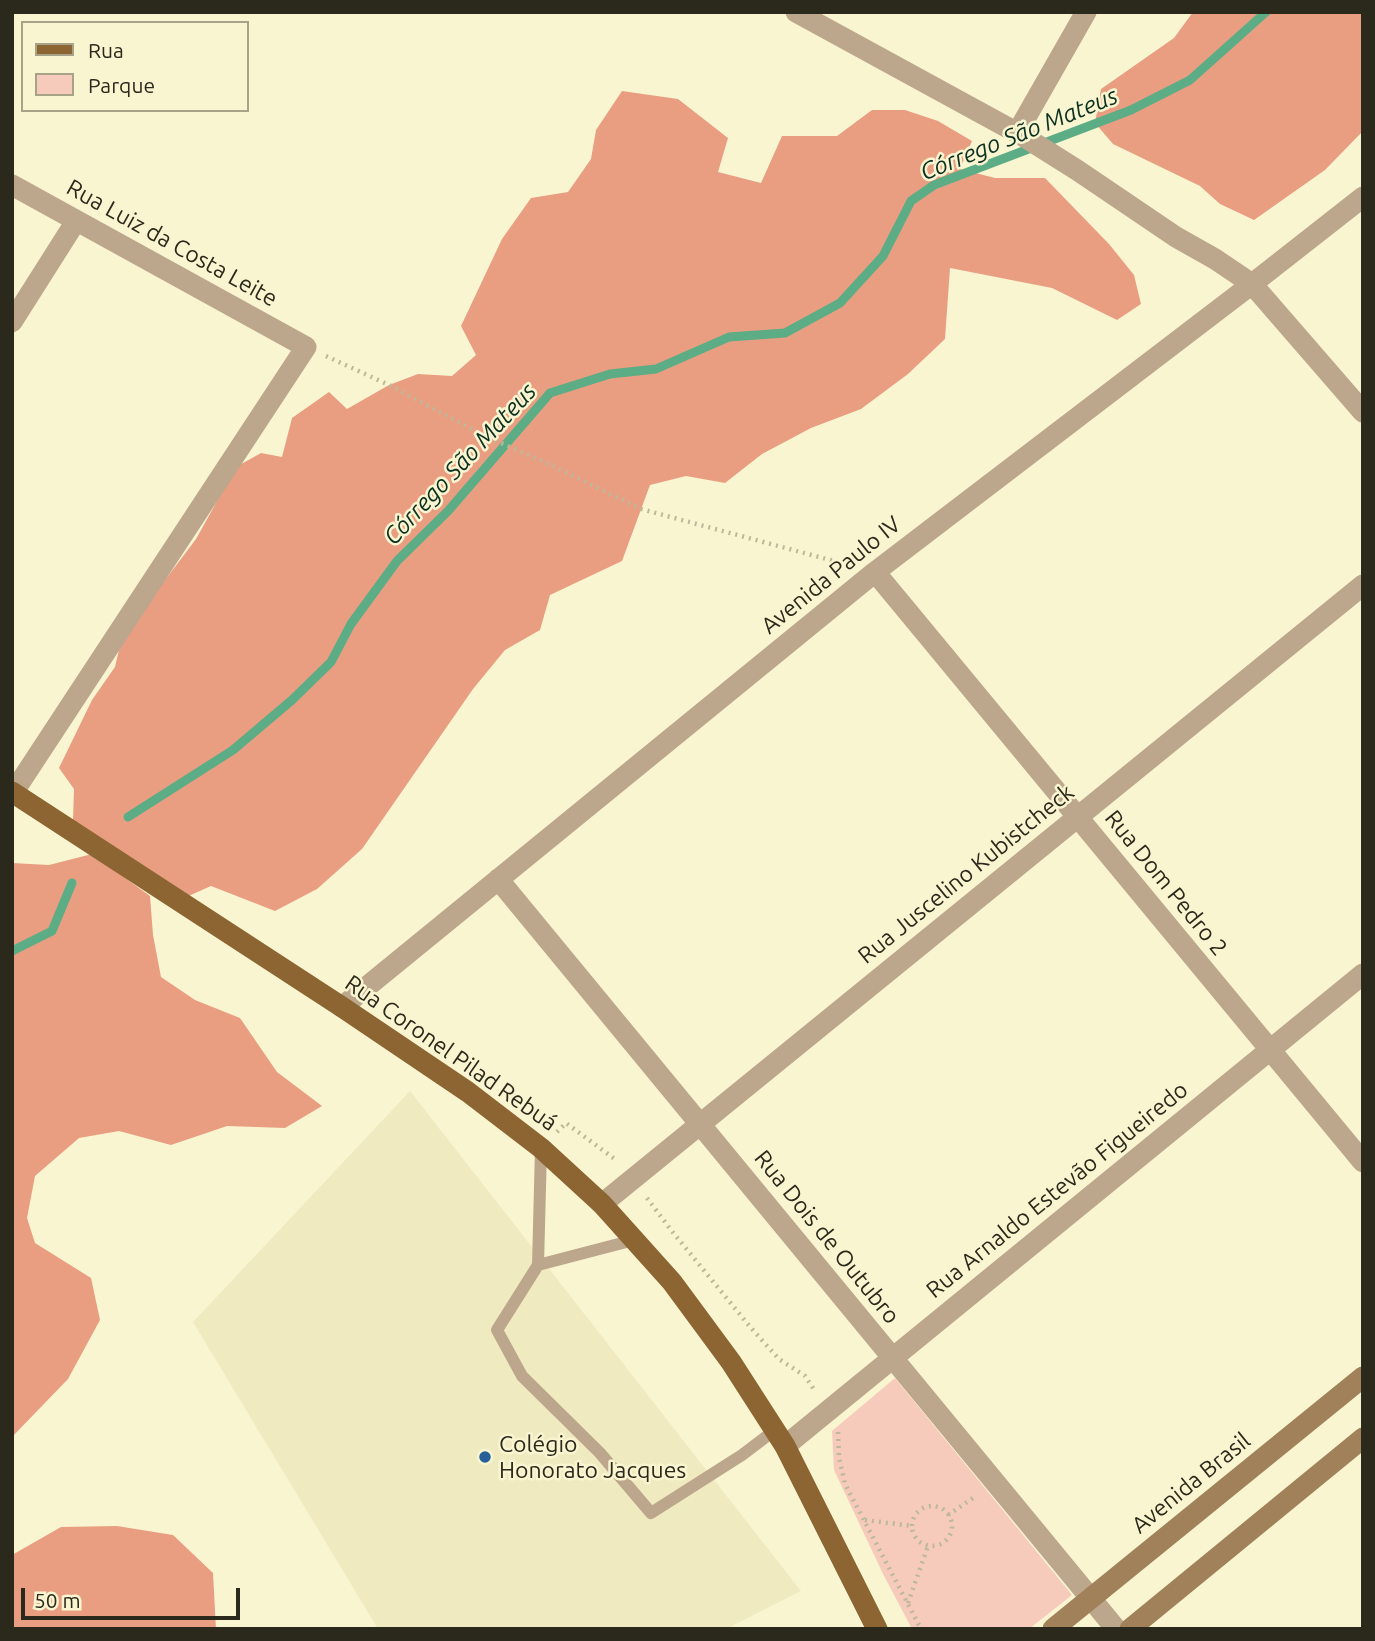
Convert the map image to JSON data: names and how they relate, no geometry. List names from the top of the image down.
{
  "streets": {
    "main road": ["Rua Coronel Pilad Rebuá"],
    "street": [
      "Rua Luiz da Costa Leite",
      "Avenida Paulo IV",
      "Rua Juscelino Kubistcheck",
      "Rua Dom Pedro 2",
      "Rua Arnaldo Estevão Figueiredo",
      "Rua Dois de Outubro",
      "Avenida Brasil"
    ]
  },
  "crossings": [
    ["Avenida Paulo IV", "Rua Dom Pedro 2"],
    ["Avenida Paulo IV", "Rua Coronel Pilad Rebuá"],
    ["Avenida Paulo IV", "Rua Dois de Outubro"],
    ["Rua Juscelino Kubistcheck", "Rua Dom Pedro 2"],
    ["Rua Juscelino Kubistcheck", "Rua Coronel Pilad Rebuá"],
    ["Rua Juscelino Kubistcheck", "Rua Dois de Outubro"],
    ["Rua Dom Pedro 2", "Rua Arnaldo Estevão Figueiredo"],
    ["Rua Coronel Pilad Rebuá", "Rua Arnaldo Estevão Figueiredo"],
    ["Rua Arnaldo Estevão Figueiredo", "Rua Dois de Outubro"],
    ["Rua Dois de Outubro", "Avenida Brasil"]
  ],
  "water": ["Córrego São Mateus"],
  "places": ["Colégio Honorato Jacques"],
  "legend": ["Rua", "Parque"],
  "scale_bar": "50 m"
}
